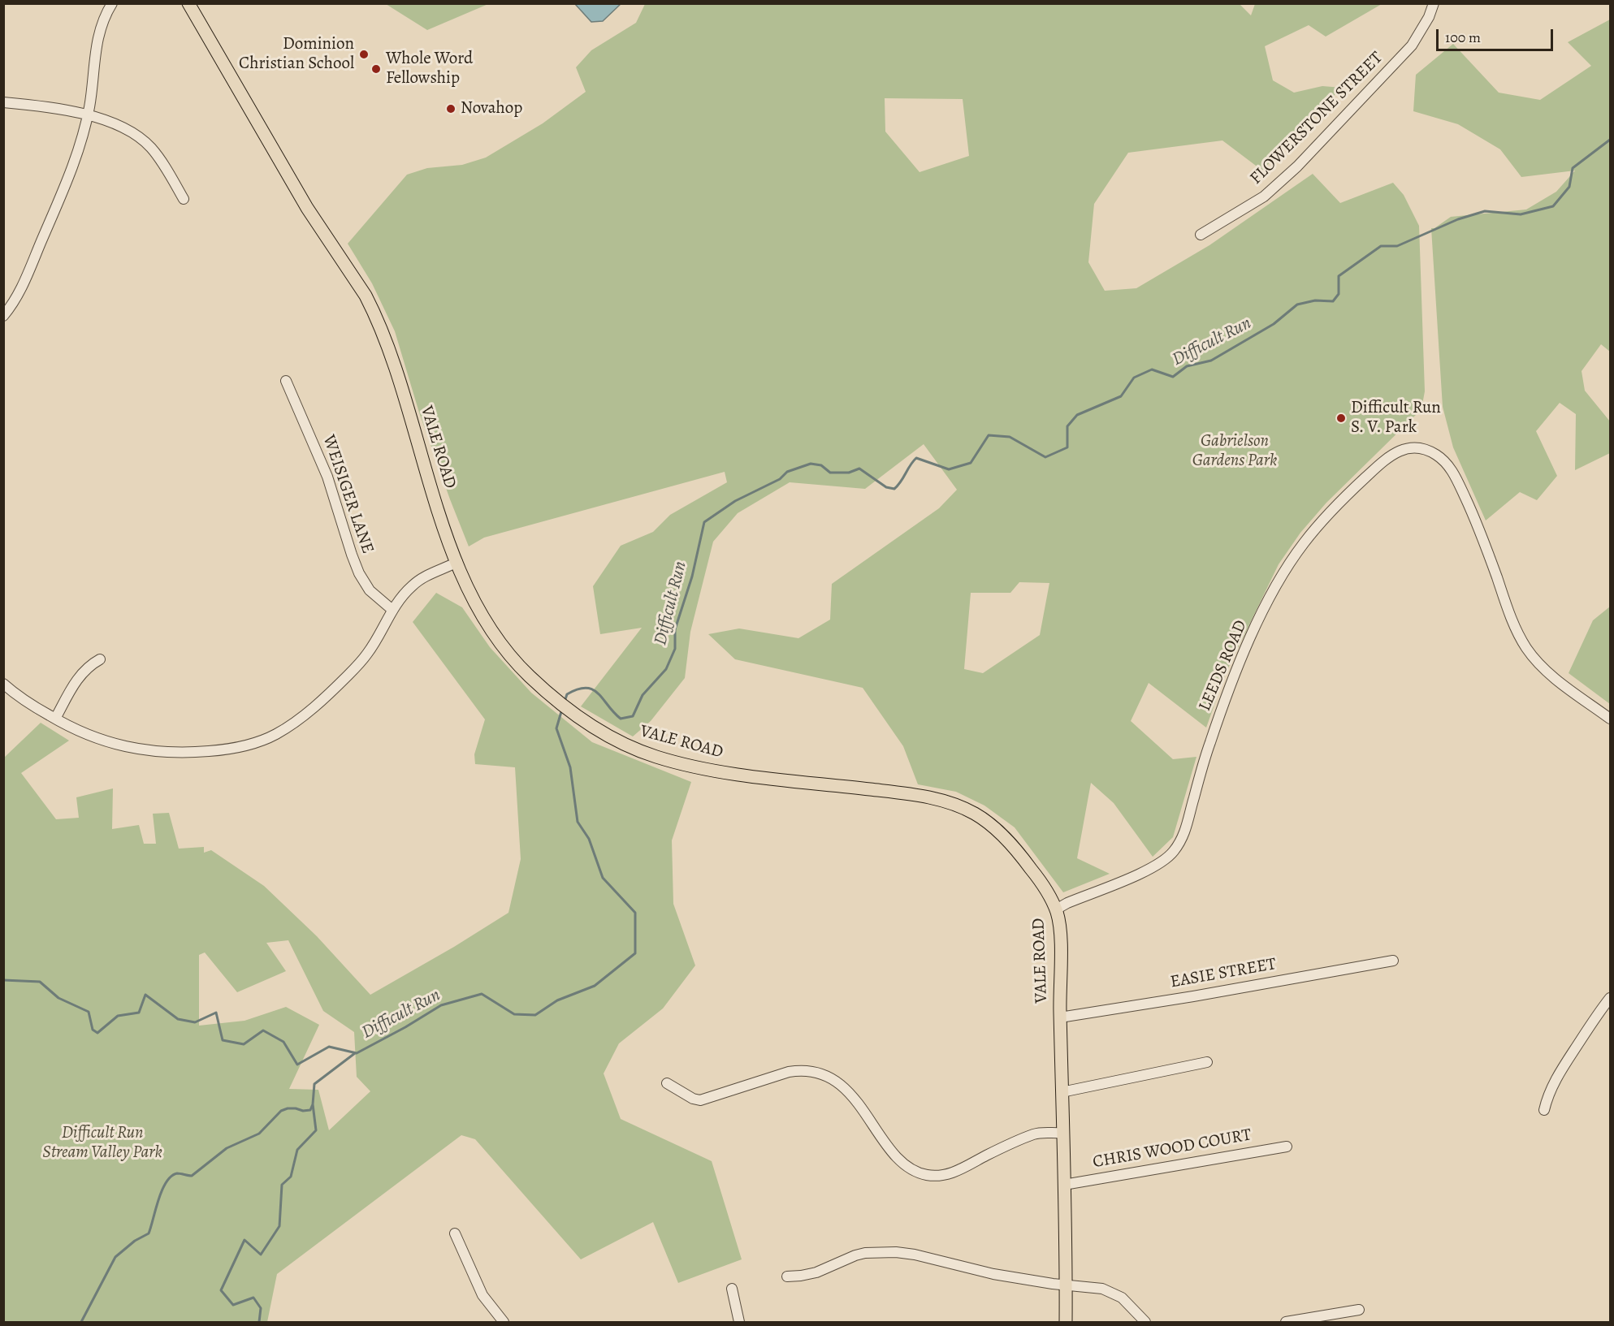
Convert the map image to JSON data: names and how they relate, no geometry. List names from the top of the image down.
{
  "streets": {
    "main road": ["VALE ROAD"],
    "street": [
      "FLOWERSTONE STREET",
      "WEISIGER LANE",
      "LEEDS ROAD",
      "EASIE STREET",
      "CHRIS WOOD COURT"
    ]
  },
  "crossings": [
    ["VALE ROAD", "LEEDS ROAD"],
    ["VALE ROAD", "EASIE STREET"],
    ["VALE ROAD", "CHRIS WOOD COURT"]
  ],
  "water": ["Difficult Run"],
  "parks": ["Gabrielson Gardens Park", "Difficult Run Stream Valley Park"],
  "places": [
    "Dominion Christian School",
    "Whole Word Fellowship",
    "Novahop",
    "Difficult Run S. V. Park"
  ],
  "scale_bar": "100 m"
}
